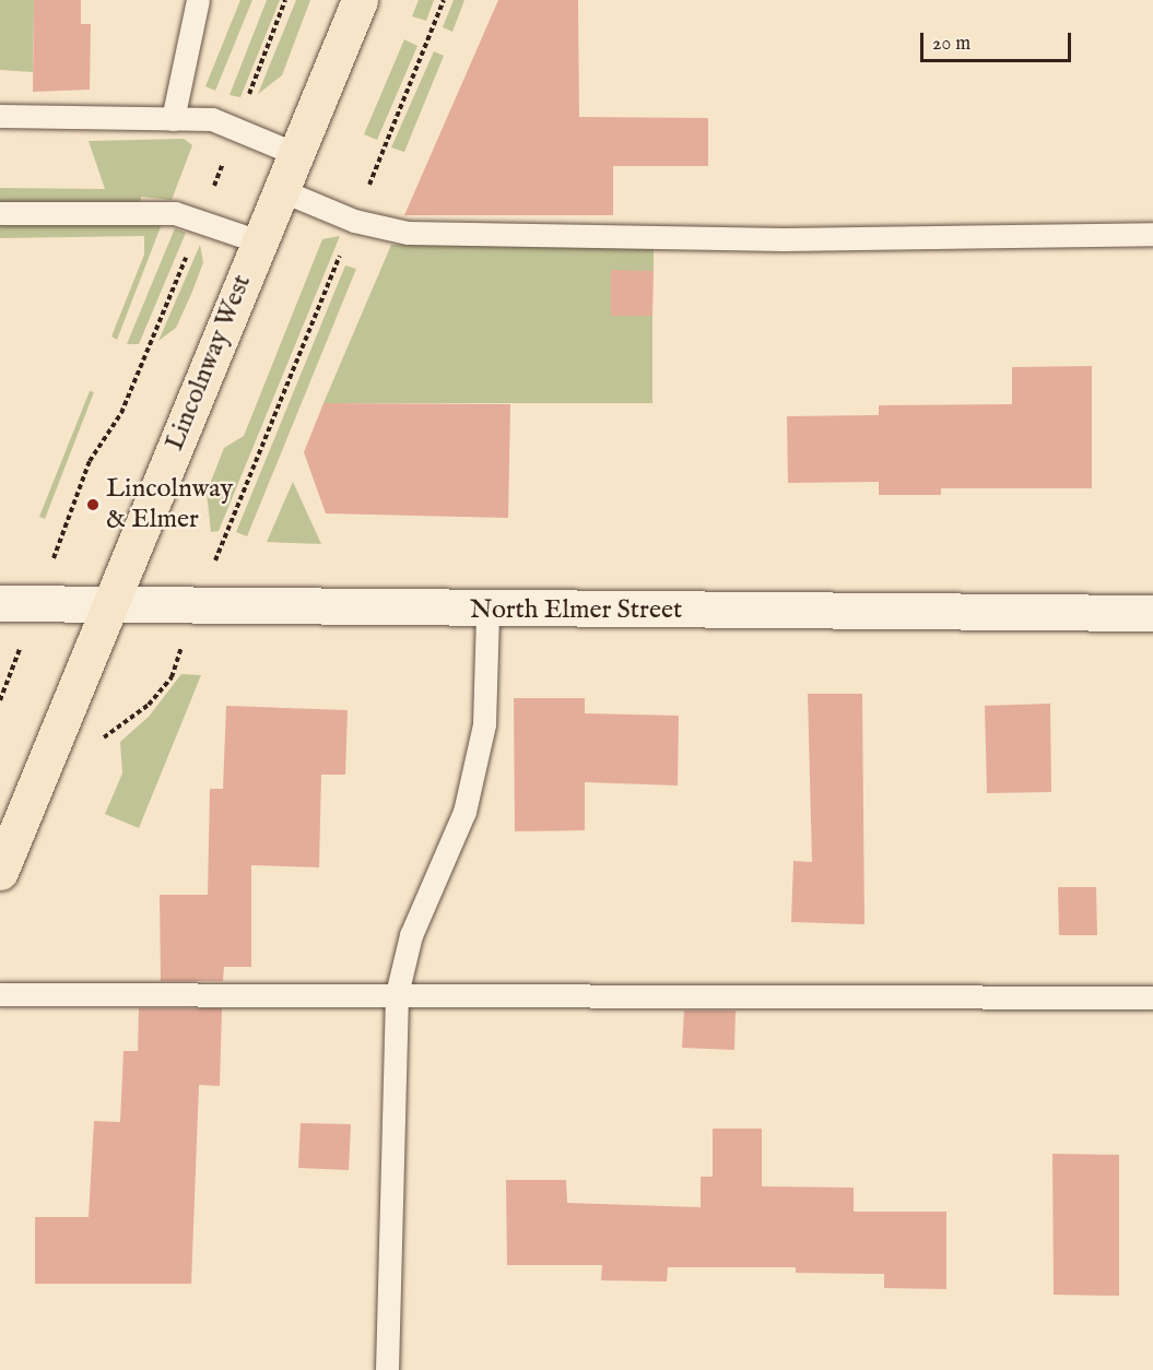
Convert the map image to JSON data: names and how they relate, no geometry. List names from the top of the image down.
{
  "streets": {
    "main road": ["Lincolnway West"],
    "street": ["North Elmer Street"]
  },
  "crossings": [
    ["Lincolnway West", "North Elmer Street"]
  ],
  "places": ["Lincolnway & Elmer"],
  "scale_bar": "20 m"
}
